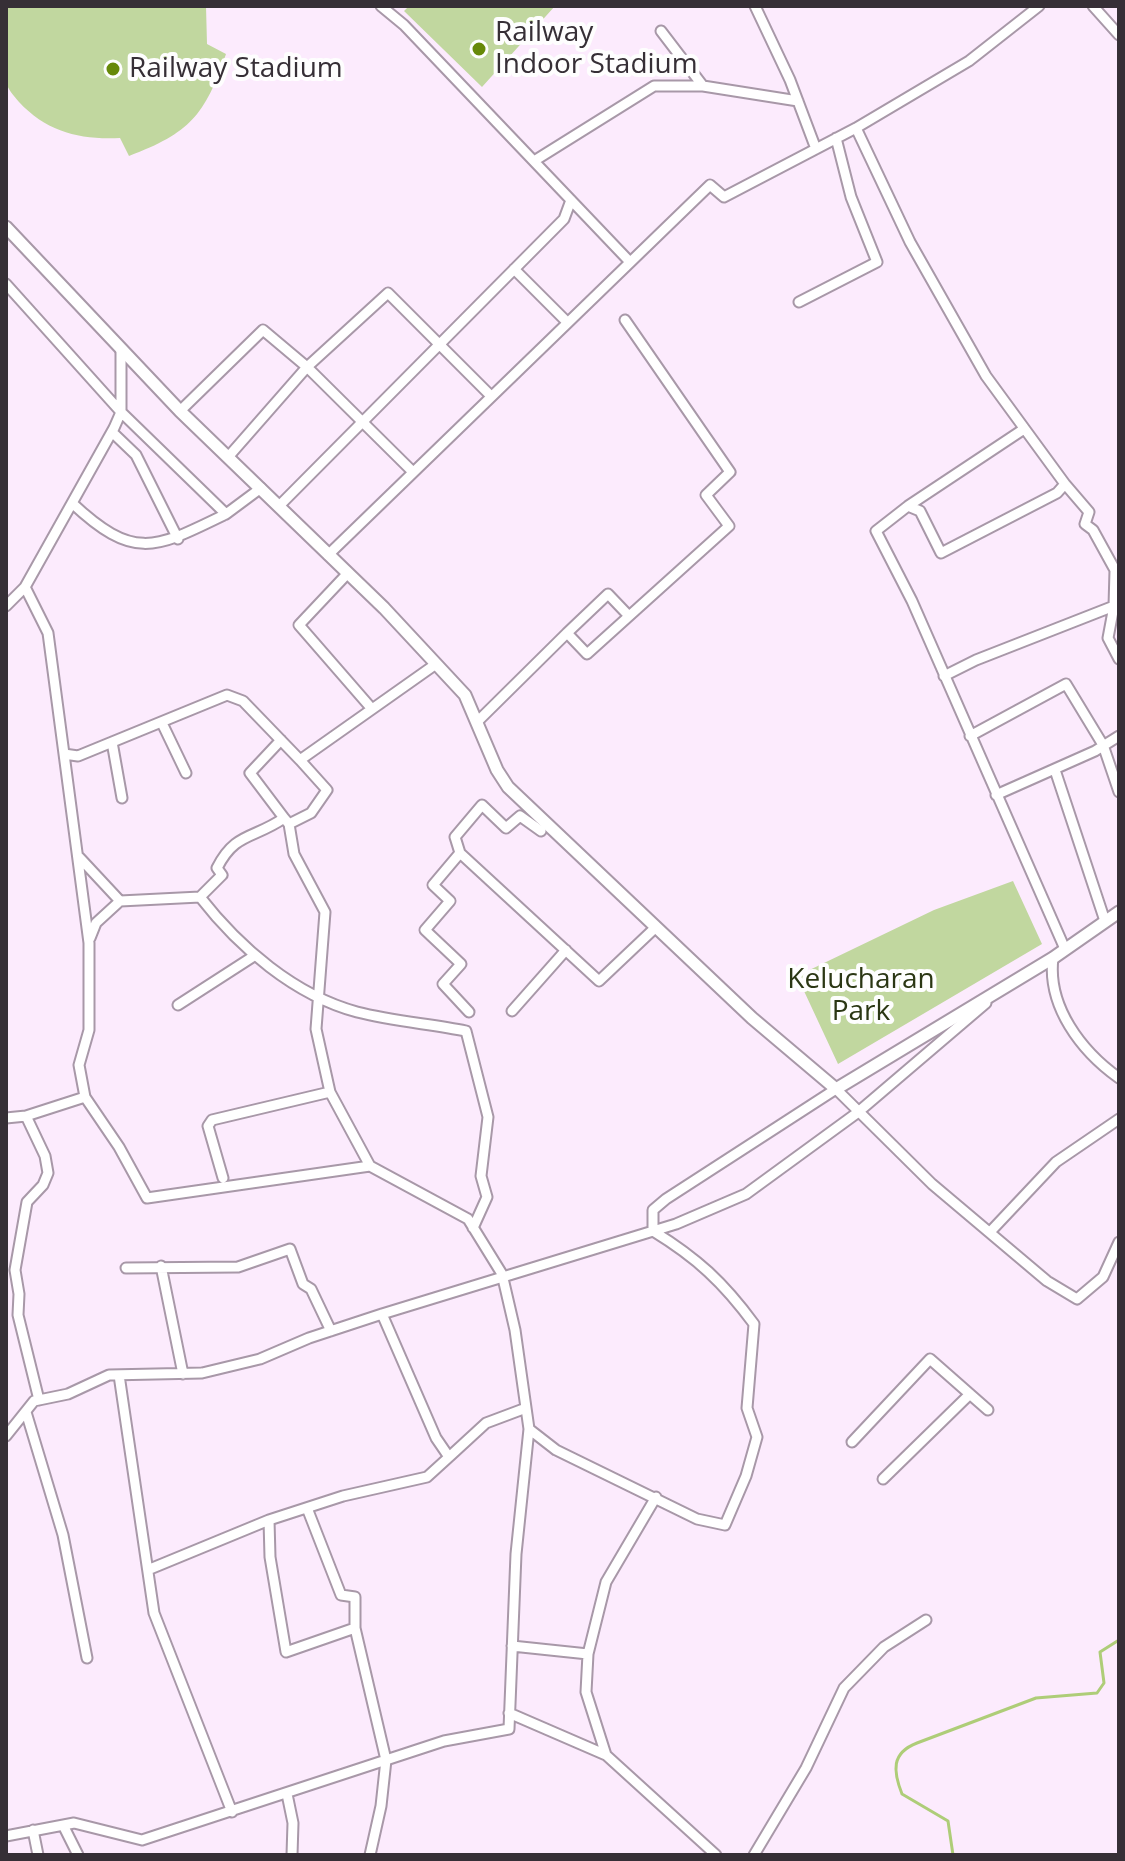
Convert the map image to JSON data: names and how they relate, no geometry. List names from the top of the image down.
{
  "parks": ["Kelucharan Park"],
  "places": ["Railway Indoor Stadium", "Railway Stadium"]
}
